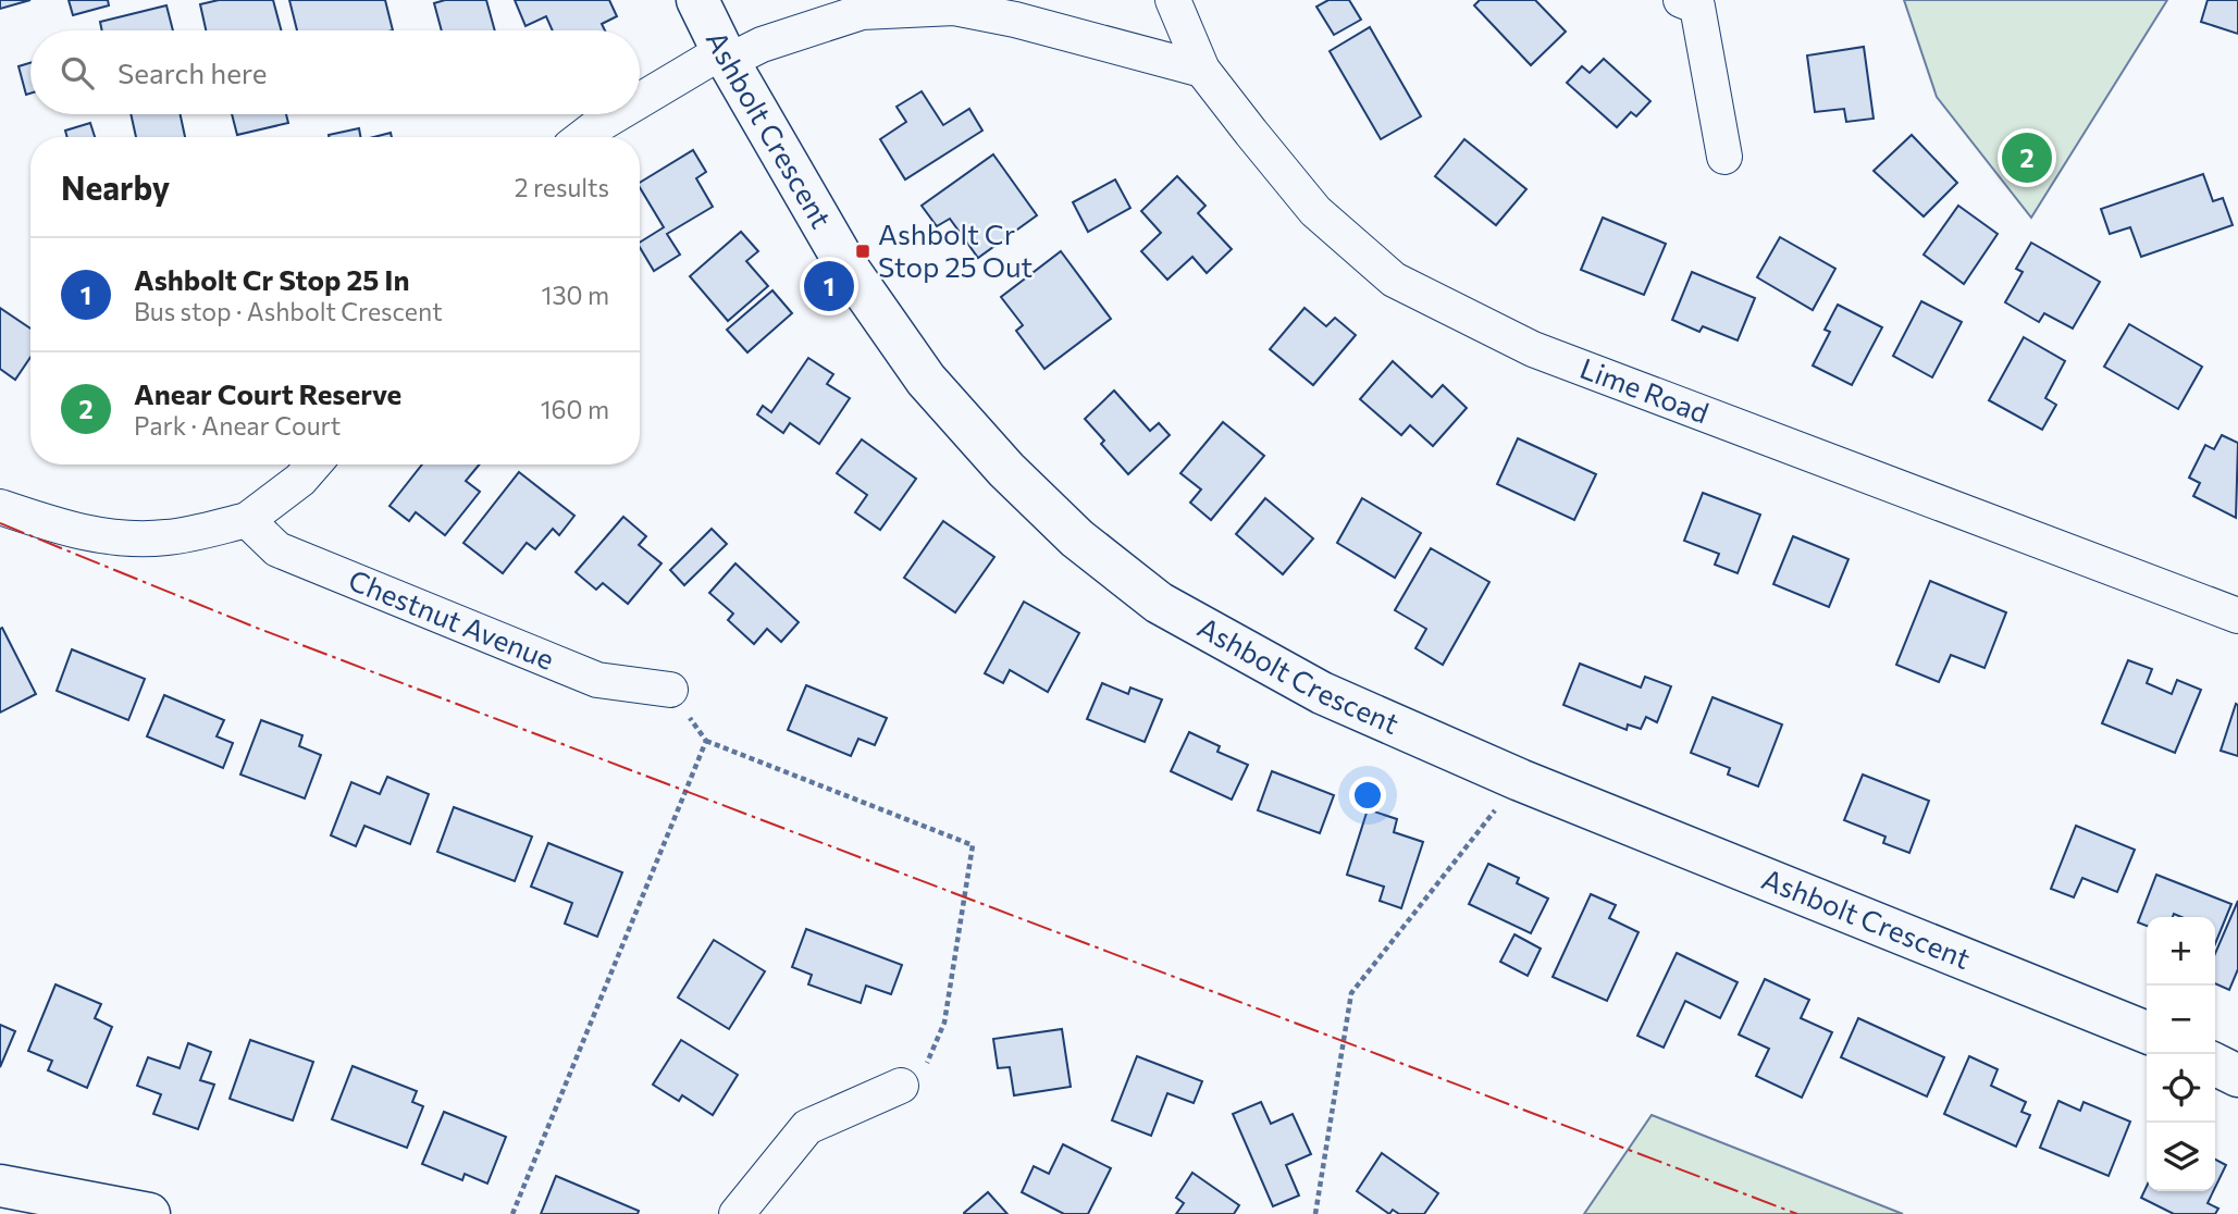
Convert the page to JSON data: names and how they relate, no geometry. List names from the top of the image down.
{
  "streets": {
    "street": ["Ashbolt Crescent", "Lime Road", "Chestnut Avenue"]
  },
  "places": {
    "transit": ["Ashbolt Cr Stop 25 Out"]
  },
  "page": {
    "search": "Search here",
    "pins": ["2", "1"],
    "heading": ["Nearby", "2 results"],
    "list": [
      {
        "mark": "1",
        "name": "Ashbolt Cr Stop 25 In",
        "note": "Bus stop · Ashbolt Crescent",
        "value": "130 m"
      },
      {
        "mark": "2",
        "name": "Anear Court Reserve",
        "note": "Park · Anear Court",
        "value": "160 m"
      }
    ],
    "map_buttons": ["+", "−"]
  }
}
